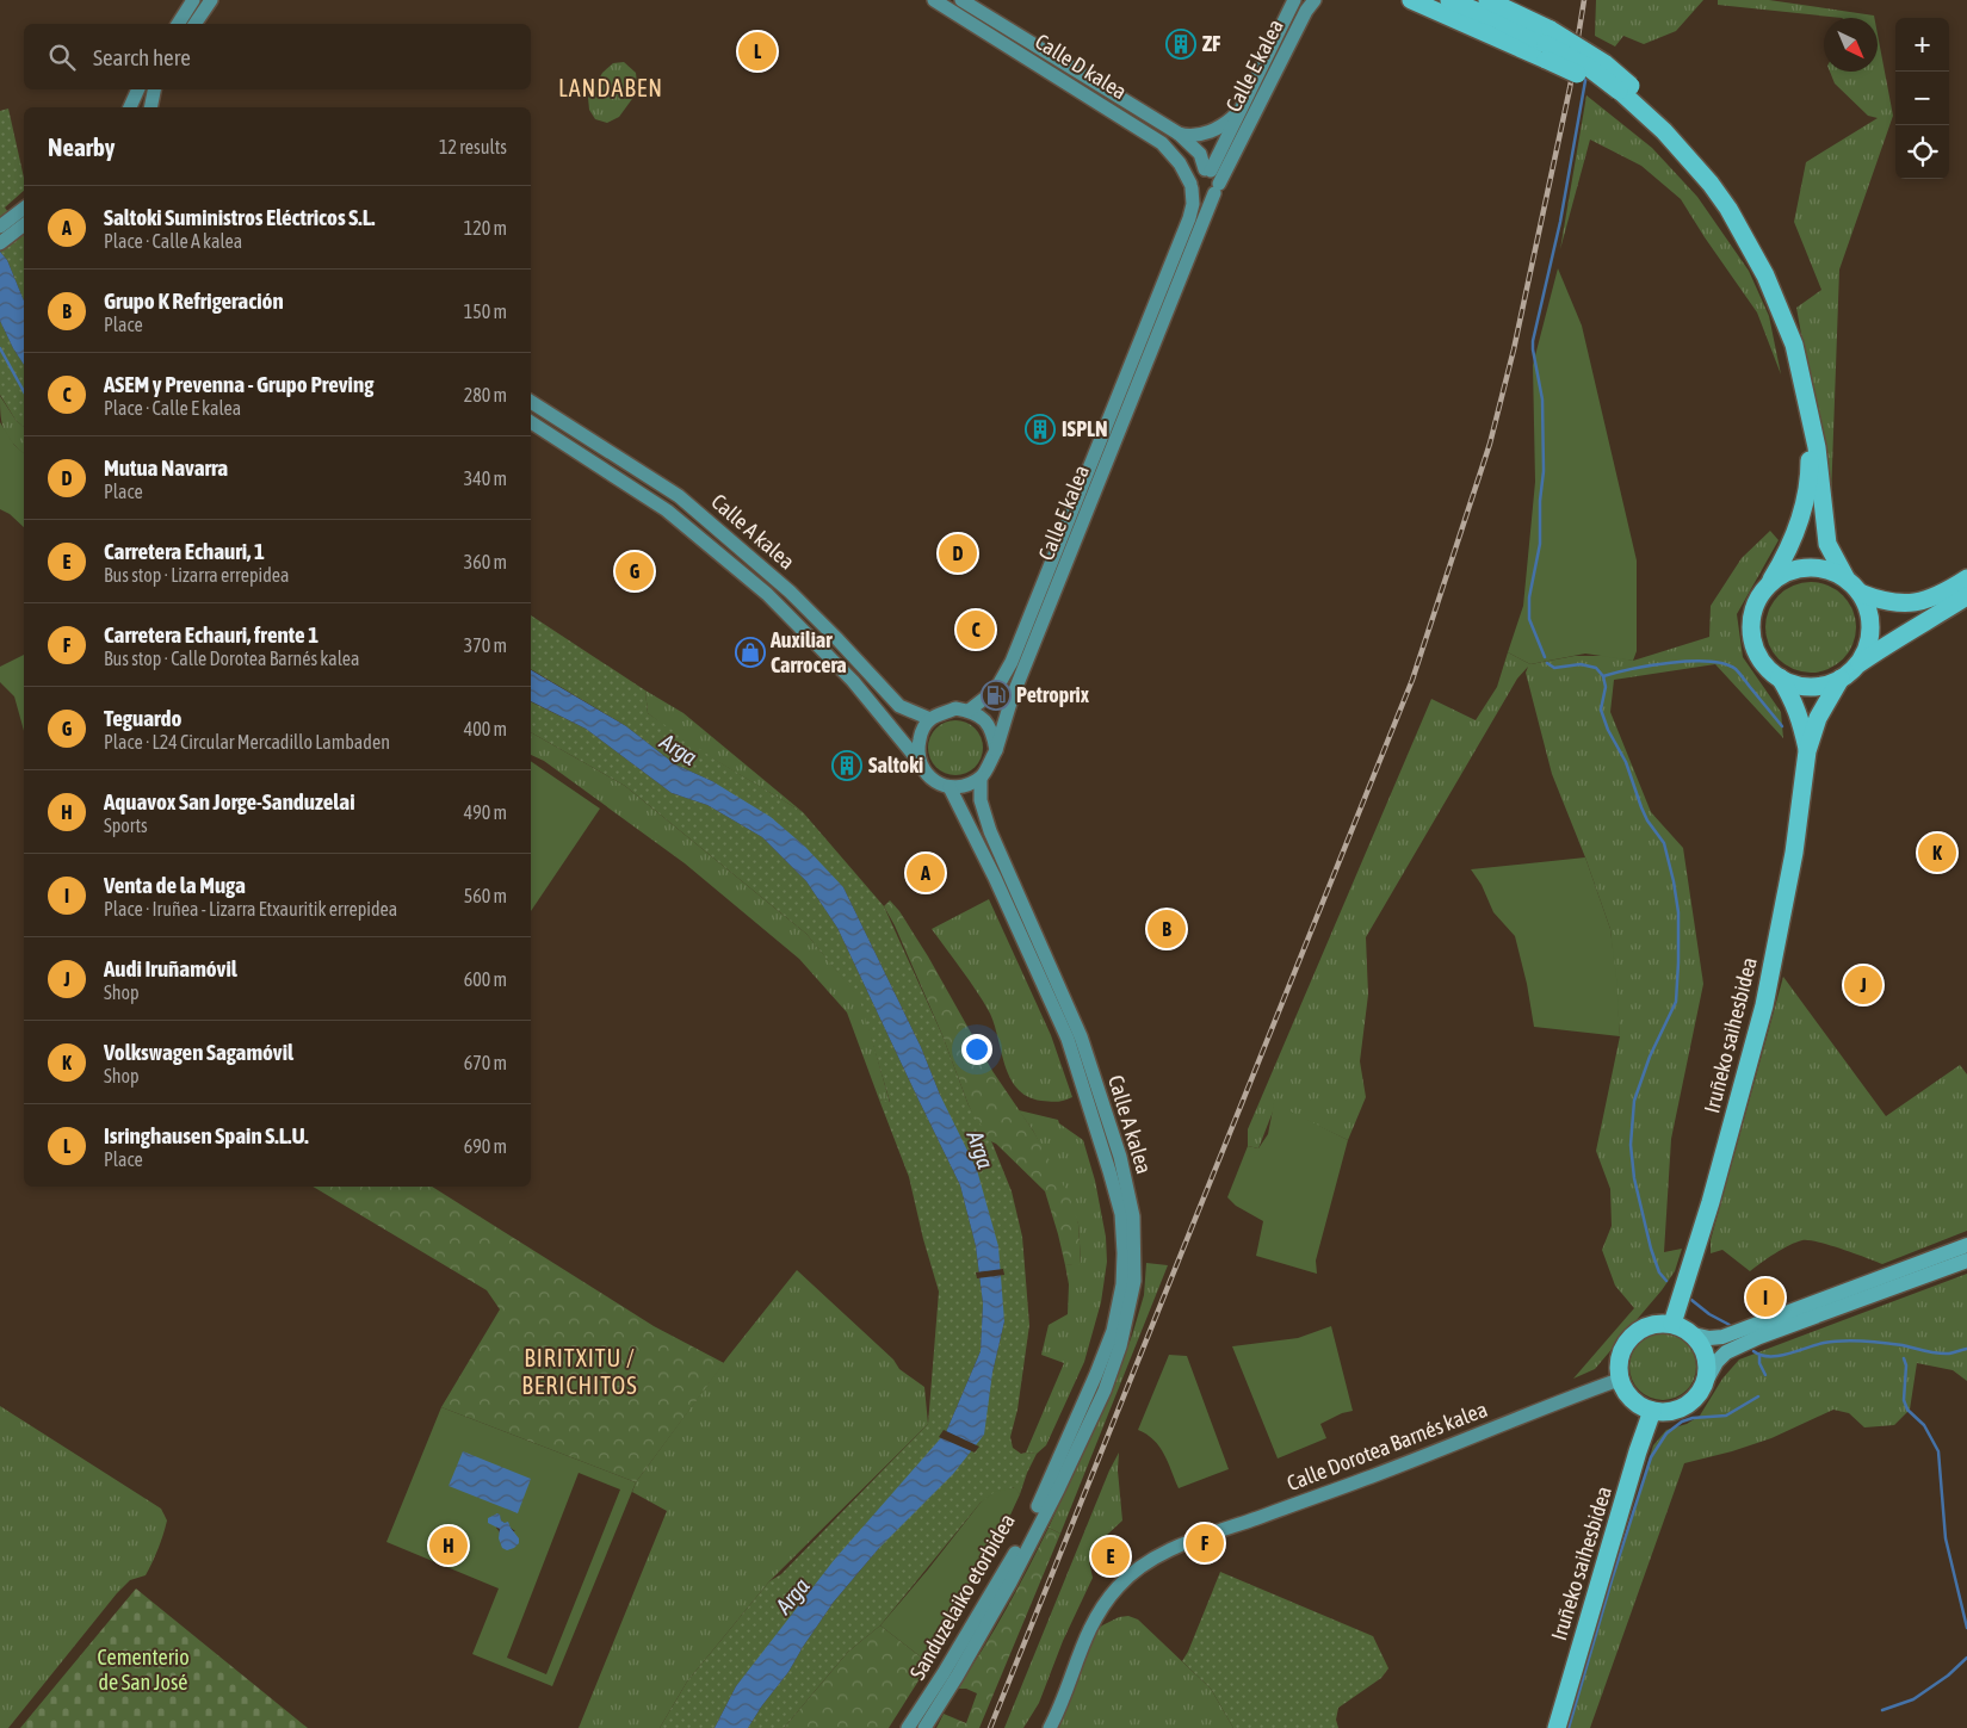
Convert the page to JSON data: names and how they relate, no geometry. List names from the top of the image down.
{
  "streets": {
    "highway": ["Iruñeko saihesbidea"],
    "main road": [
      "Calle E kalea",
      "Calle D kalea",
      "Calle A kalea",
      "Calle Dorotea Barnés kalea",
      "Sanduzelaiko etorbidea"
    ]
  },
  "crossings": [
    ["Calle E kalea", "Calle D kalea"],
    ["Calle E kalea", "Calle A kalea"],
    ["Calle A kalea", "Sanduzelaiko etorbidea"],
    ["Iruñeko saihesbidea", "Calle Dorotea Barnés kalea"]
  ],
  "districts": ["LANDABEN", "BIRITXITU / BERICHITOS"],
  "water": ["Arga"],
  "parks": ["Cementerio de San José"],
  "places": {
    "building": ["ZF", "ISPLN", "Saltoki"],
    "shop": ["Auxiliar Carrocera"],
    "fuel station": ["Petroprix"]
  },
  "north": "bottom right",
  "page": {
    "map_buttons": ["+", "−"],
    "search": "Search here",
    "pins": [
      "L",
      "D",
      "G",
      "C",
      "K",
      "A",
      "B",
      "J",
      "I",
      "F",
      "H",
      "E"
    ],
    "heading": ["Nearby", "12 results"],
    "list": [
      {
        "mark": "A",
        "name": "Saltoki Suministros Eléctricos S.L.",
        "note": "Place · Calle A kalea",
        "value": "120 m"
      },
      {
        "mark": "B",
        "name": "Grupo K Refrigeración",
        "note": "Place",
        "value": "150 m"
      },
      {
        "mark": "C",
        "name": "ASEM y Prevenna - Grupo Preving",
        "note": "Place · Calle E kalea",
        "value": "280 m"
      },
      {
        "mark": "D",
        "name": "Mutua Navarra",
        "note": "Place",
        "value": "340 m"
      },
      {
        "mark": "E",
        "name": "Carretera Echauri, 1",
        "note": "Bus stop · Lizarra errepidea",
        "value": "360 m"
      },
      {
        "mark": "F",
        "name": "Carretera Echauri, frente 1",
        "note": "Bus stop · Calle Dorotea Barnés kalea",
        "value": "370 m"
      },
      {
        "mark": "G",
        "name": "Teguardo",
        "note": "Place · L24 Circular Mercadillo Lambaden",
        "value": "400 m"
      },
      {
        "mark": "H",
        "name": "Aquavox San Jorge-Sanduzelai",
        "note": "Sports",
        "value": "490 m"
      },
      {
        "mark": "I",
        "name": "Venta de la Muga",
        "note": "Place · Iruñea - Lizarra Etxauritik errepidea",
        "value": "560 m"
      },
      {
        "mark": "J",
        "name": "Audi Iruñamóvil",
        "note": "Shop",
        "value": "600 m"
      },
      {
        "mark": "K",
        "name": "Volkswagen Sagamóvil",
        "note": "Shop",
        "value": "670 m"
      },
      {
        "mark": "L",
        "name": "Isringhausen Spain S.L.U.",
        "note": "Place",
        "value": "690 m"
      }
    ]
  }
}
